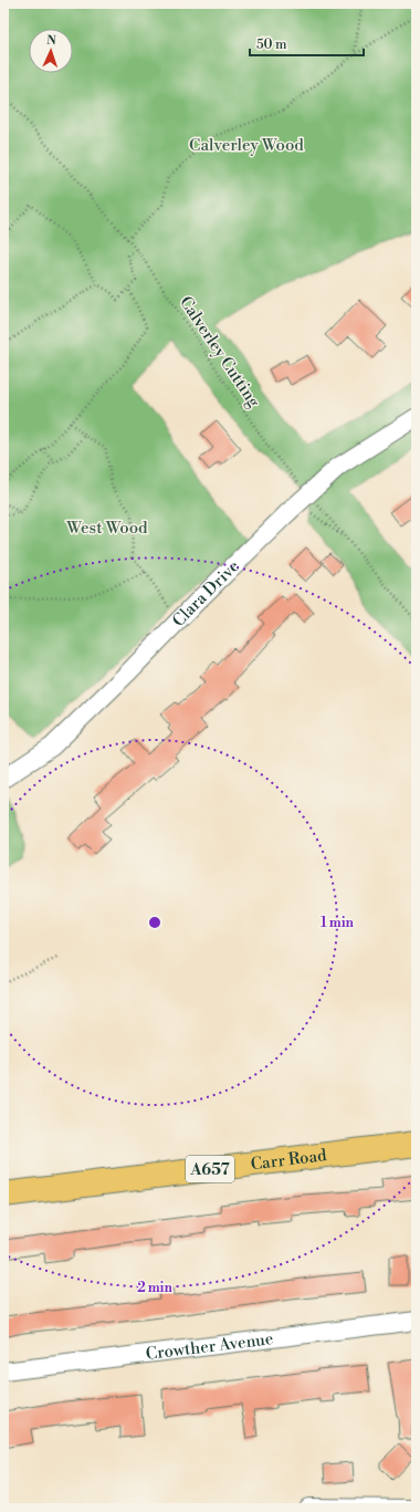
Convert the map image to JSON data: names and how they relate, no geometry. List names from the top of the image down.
{
  "streets": {
    "main road": ["Carr Road", "A657"],
    "street": ["Clara Drive", "Crowther Avenue"],
    "path": ["Calverley Cutting"]
  },
  "crossings": [
    ["Calverley Cutting", "Clara Drive"]
  ],
  "parks": ["Calverley Wood", "West Wood"],
  "scale_bar": "50 m",
  "north": "top",
  "rings": ["1 min", "2 min"]
}
